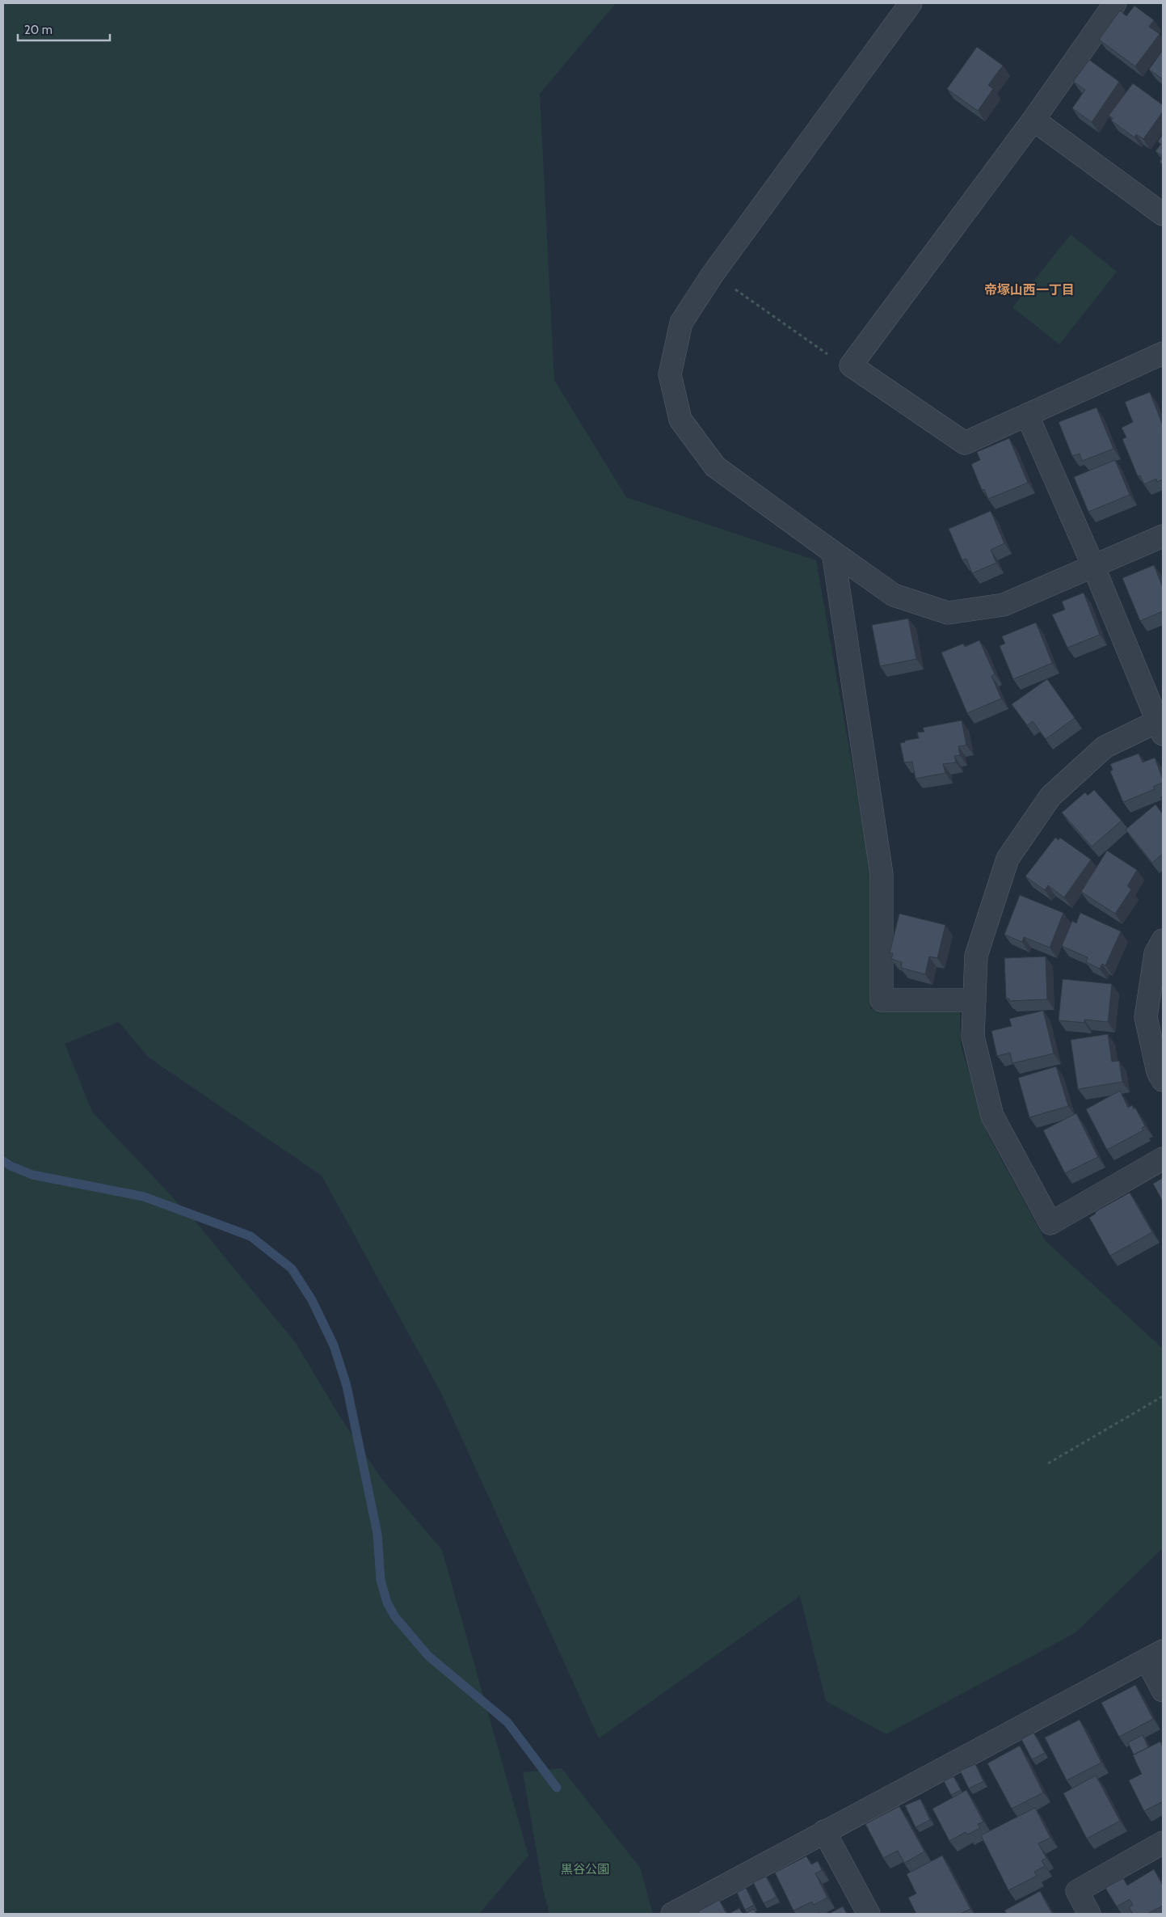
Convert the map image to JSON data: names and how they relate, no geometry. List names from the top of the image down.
{
  "districts": ["帝塚山西一丁目"],
  "parks": ["黒谷公園"],
  "scale_bar": "20 m"
}
